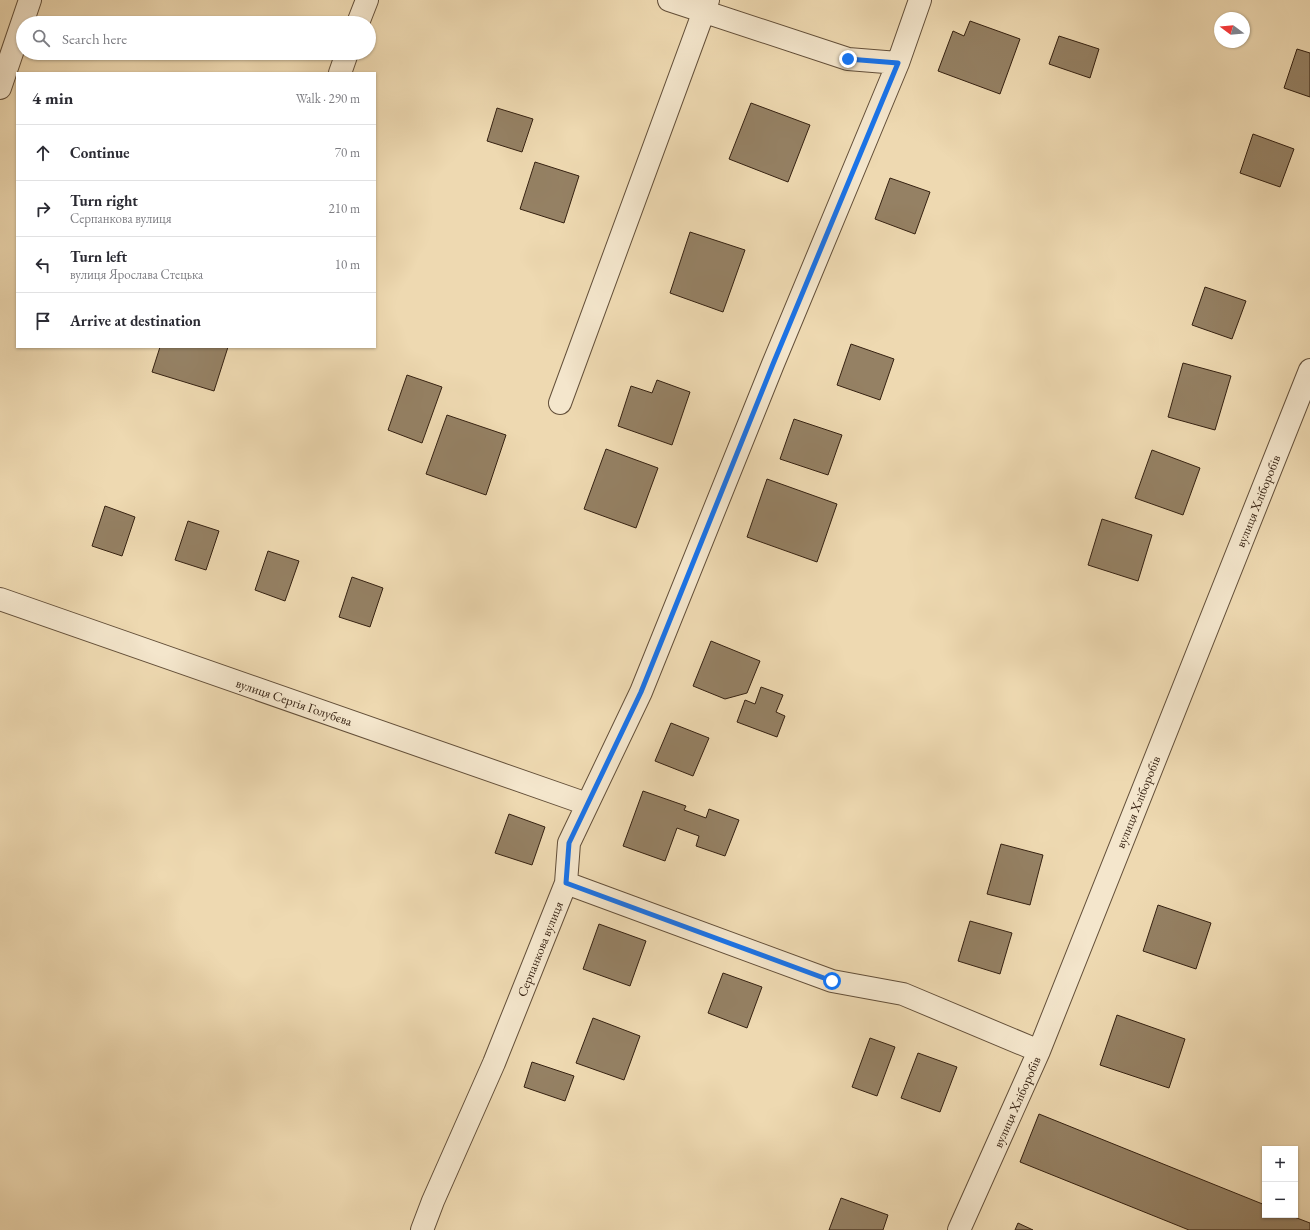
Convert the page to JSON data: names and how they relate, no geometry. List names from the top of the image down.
{
  "streets": {
    "street": ["вулиця Хліборобів", "вулиця Сергія Голубєва", "Серпанкова вулиця"]
  },
  "crossings": [
    ["вулиця Сергія Голубєва", "Серпанкова вулиця"]
  ],
  "north": "left",
  "page": {
    "search": "Search here",
    "heading": ["4 min", "Walk · 290 m"],
    "list": [
      ["Continue", "70 m"],
      ["Turn right", "Серпанкова вулиця", "210 m"],
      ["Turn left", "вулиця Ярослава Стецька", "10 m"],
      "Arrive at destination"
    ],
    "map_buttons": ["+", "−"]
  }
}
